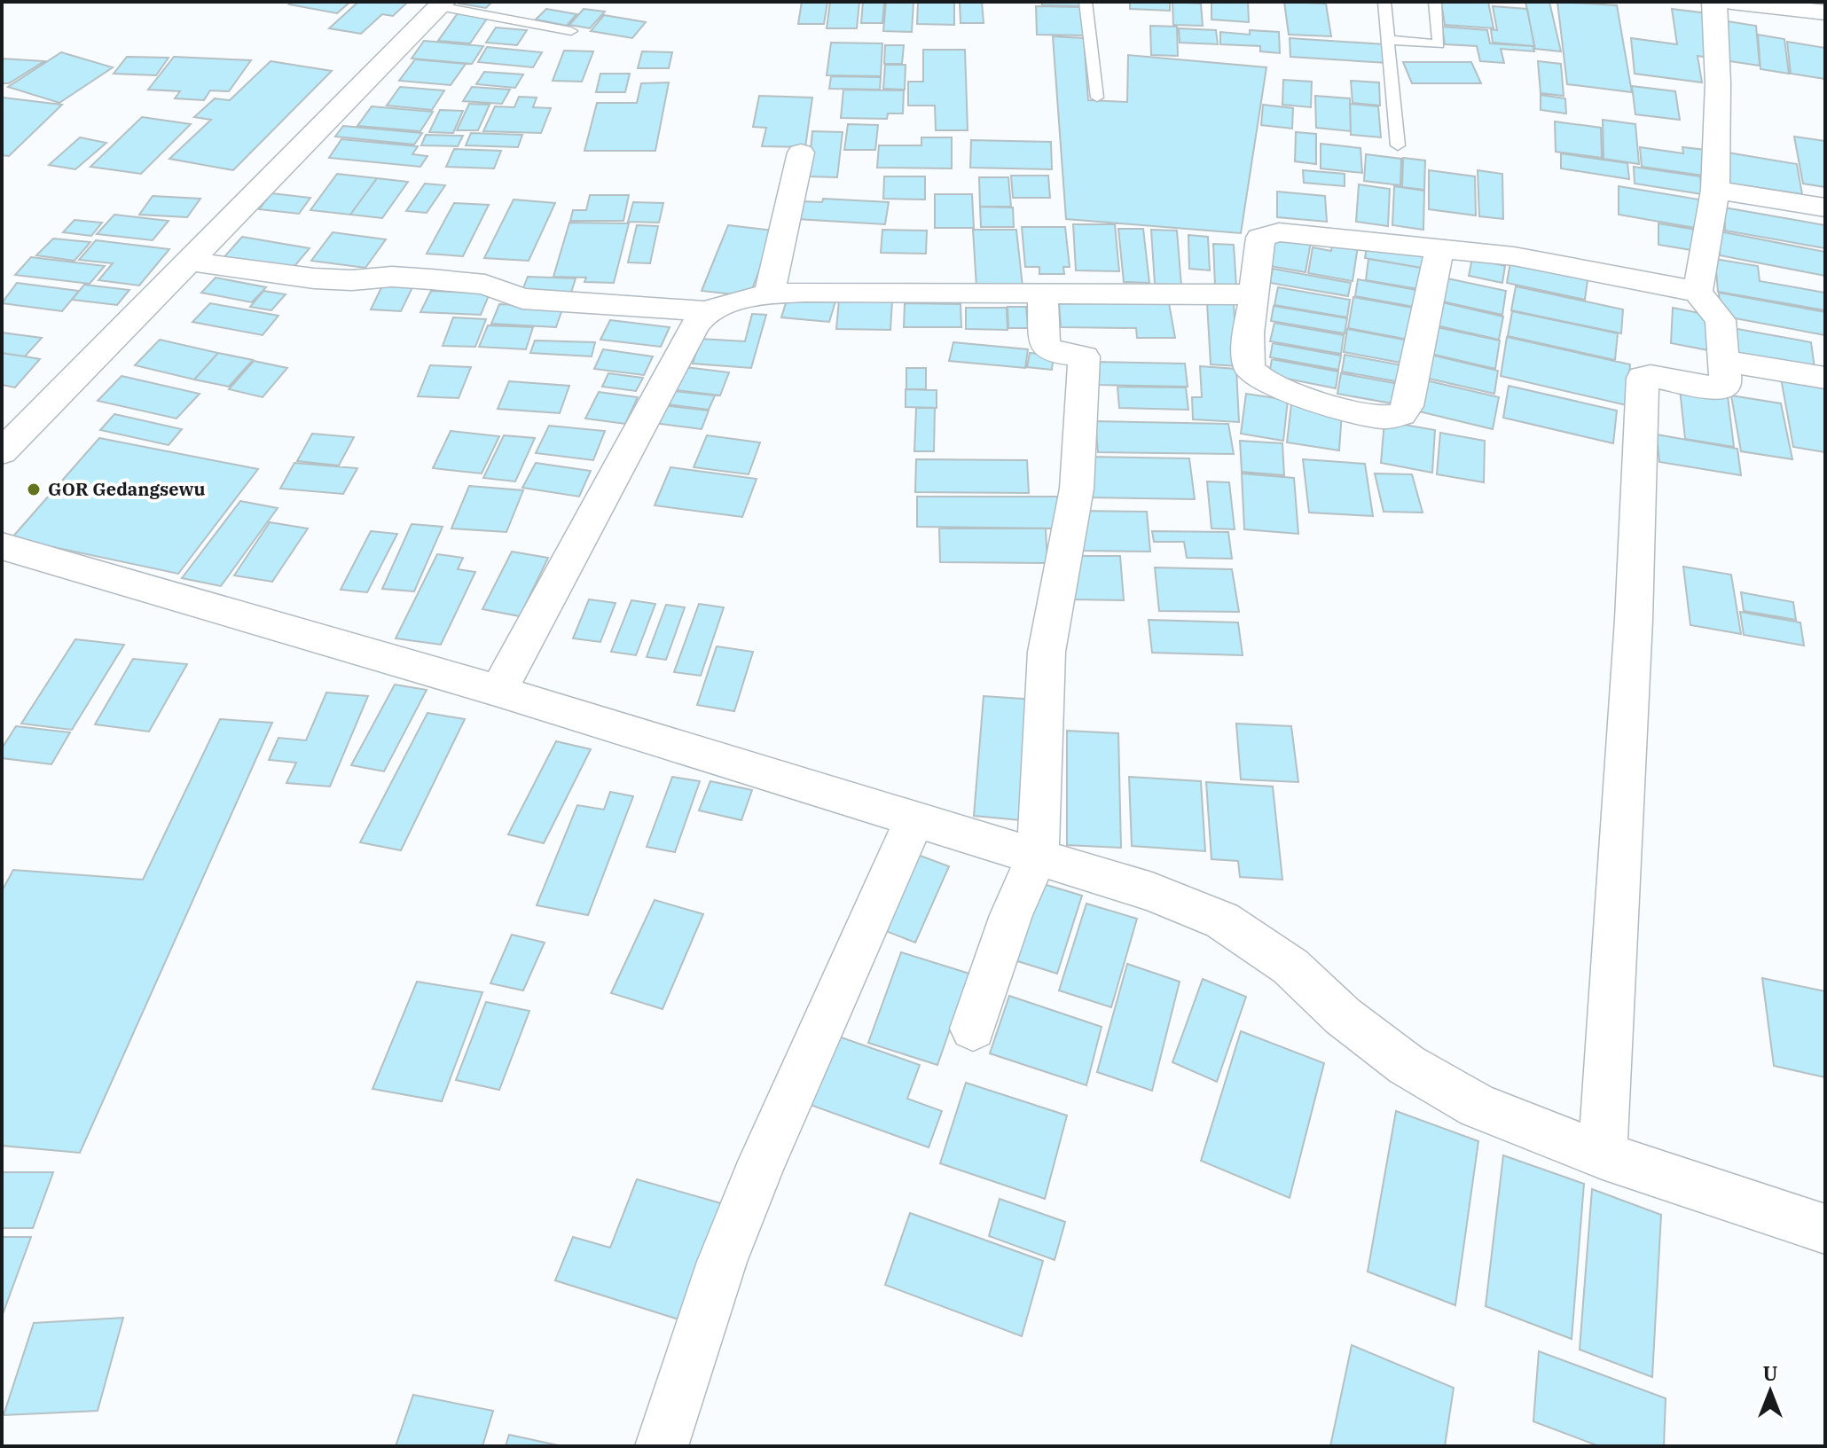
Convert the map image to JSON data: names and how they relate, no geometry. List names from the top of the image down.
{
  "places": ["GOR Gedangsewu"],
  "north": "top"
}
